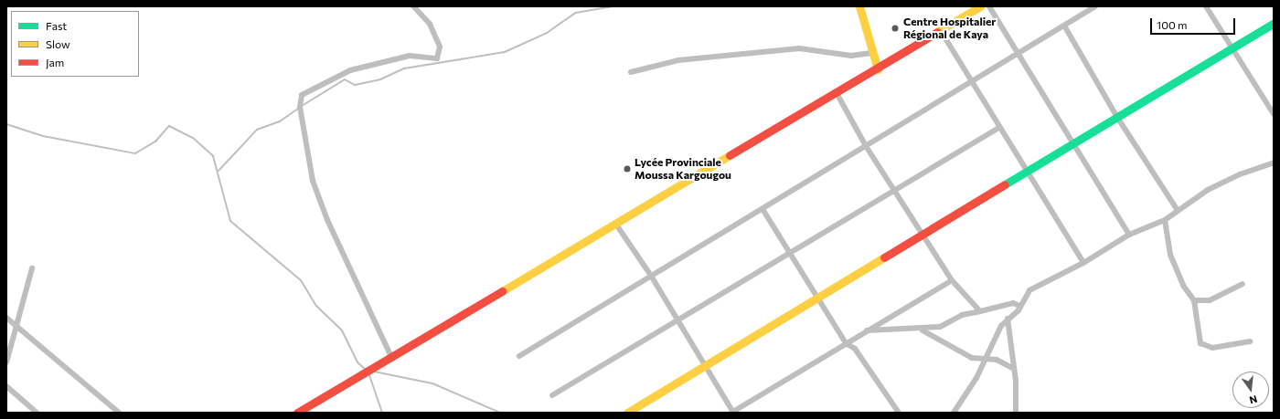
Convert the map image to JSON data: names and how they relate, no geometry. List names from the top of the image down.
{
  "places": ["Centre Hospitalier Régional de Kaya", "Lycée Provinciale Moussa Kargougou"],
  "legend": ["Fast", "Slow", "Jam"],
  "scale_bar": "100 m",
  "north": "bottom"
}
